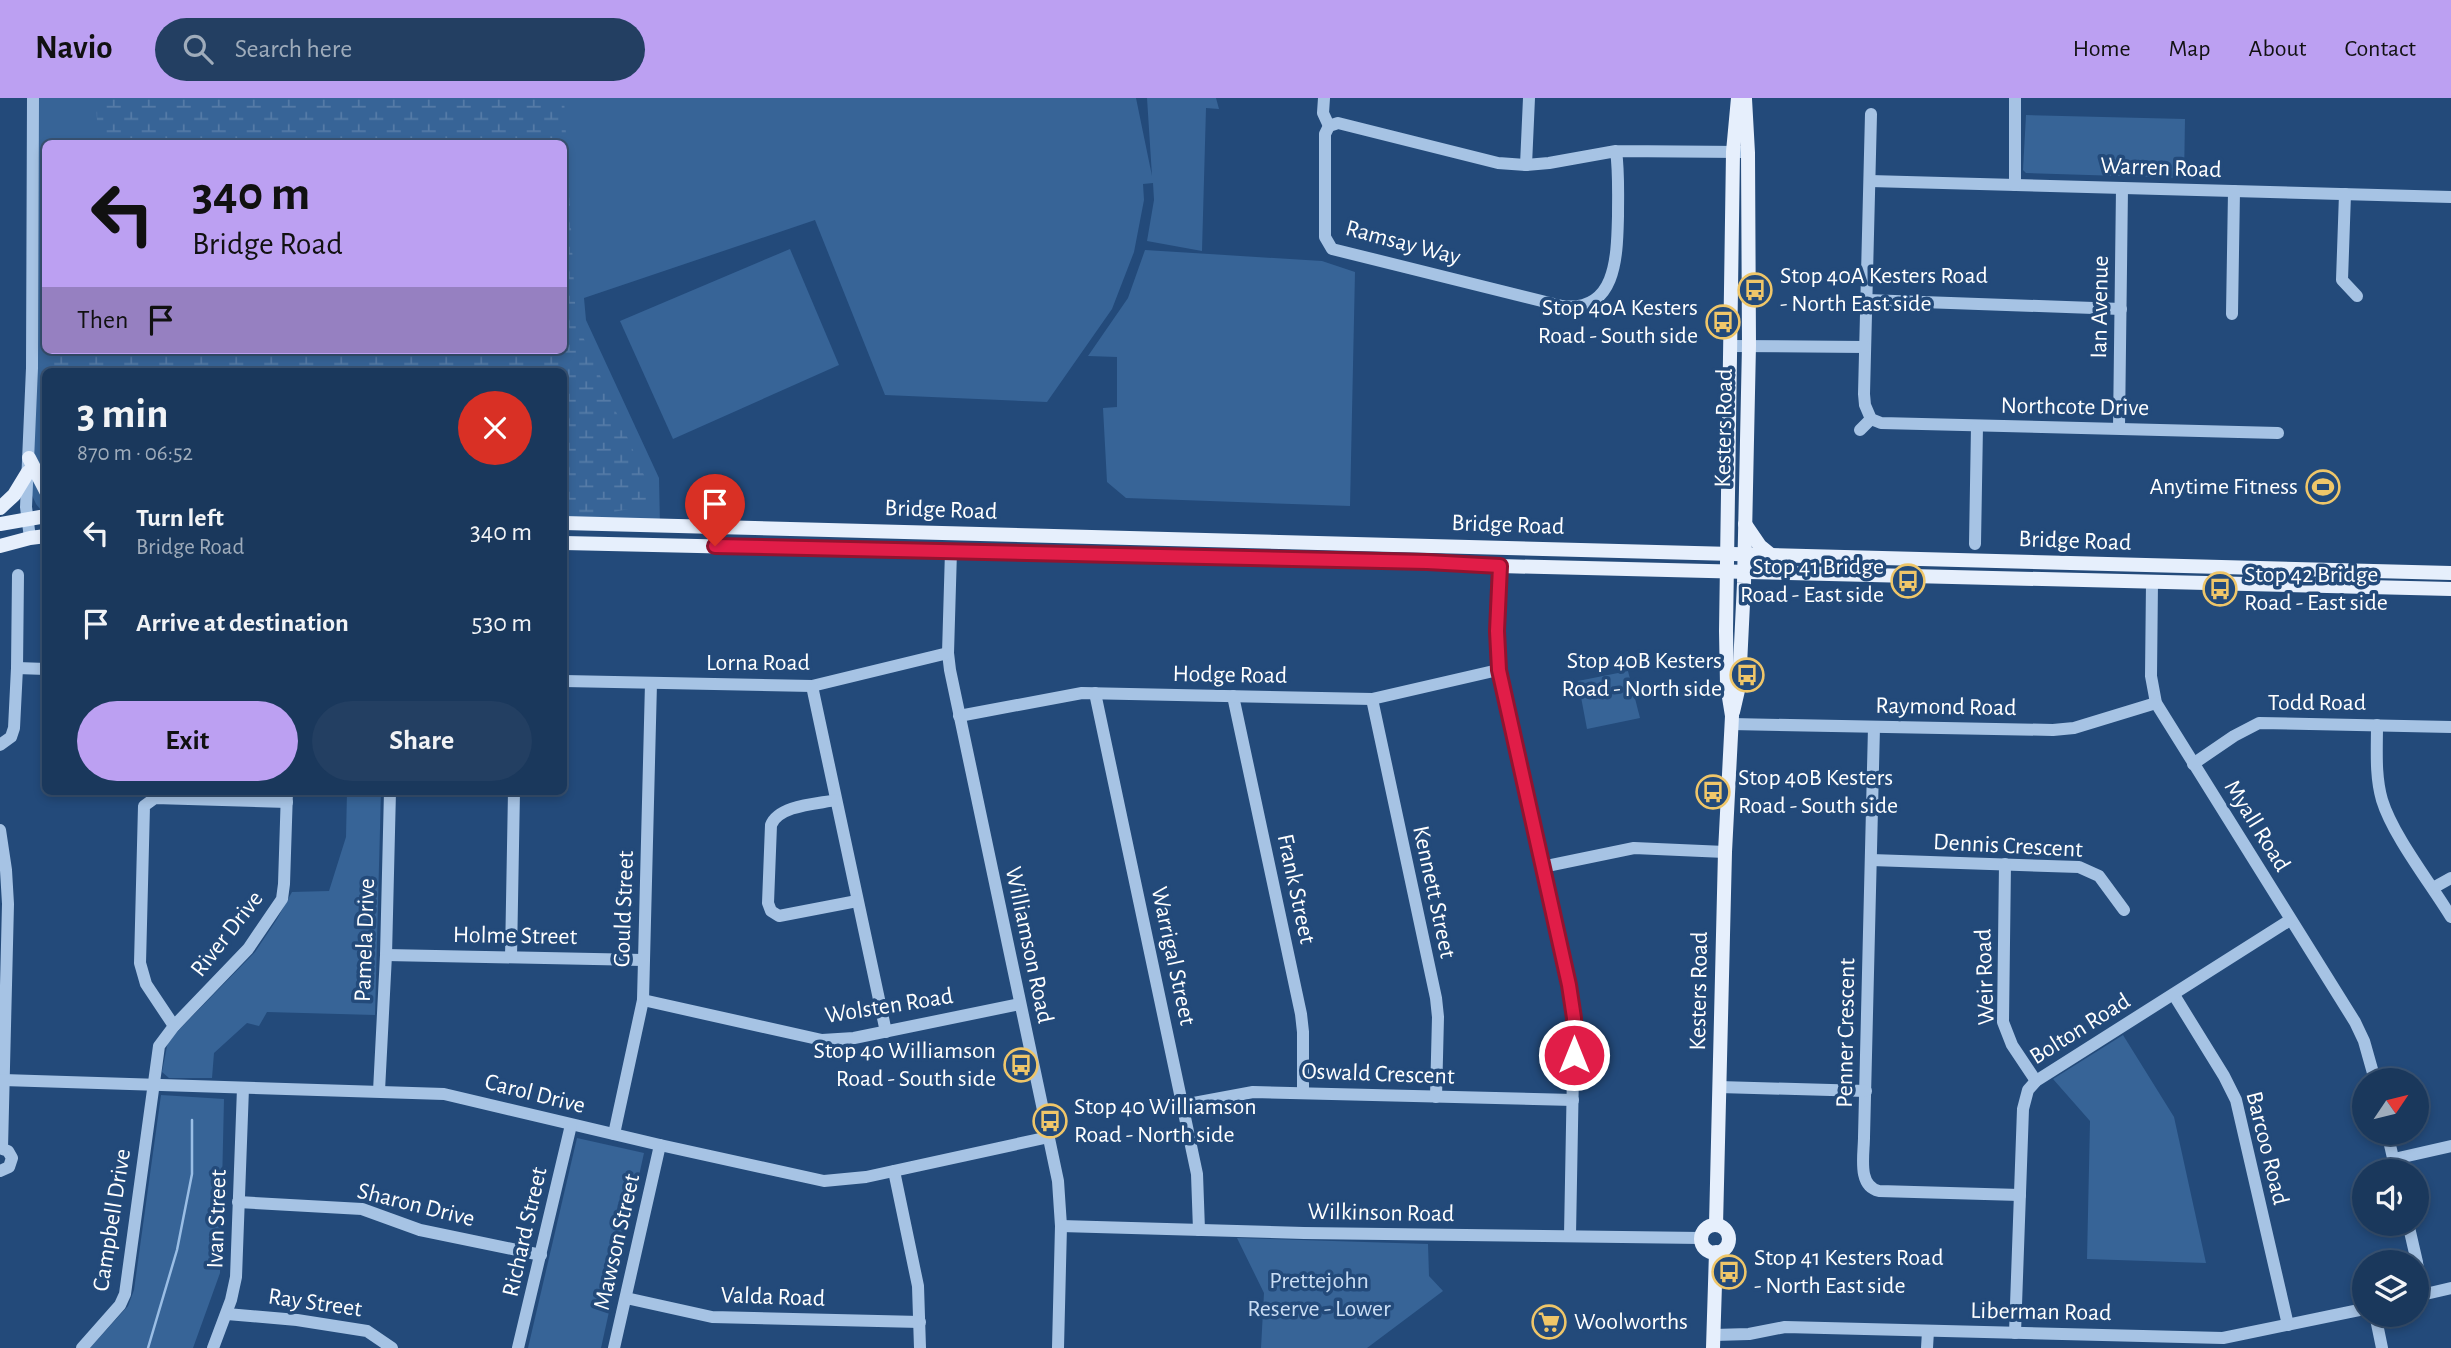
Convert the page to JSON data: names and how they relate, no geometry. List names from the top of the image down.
{
  "streets": {
    "main road": ["Kesters Road", "Bridge Road"],
    "street": [
      "Warren Road",
      "Ramsay Way",
      "Ian Avenue",
      "Northcote Drive",
      "Lorna Road",
      "Hodge Road",
      "Todd Road",
      "Raymond Road",
      "Myall Road",
      "Dennis Crescent",
      "Frank Street",
      "Kennett Street",
      "Gould Street",
      "River Drive",
      "Holme Street",
      "Pamela Drive",
      "Williamson Road",
      "Warrigal Street",
      "Weir Road",
      "Wolsten Road",
      "Bolton Road",
      "Penner Crescent",
      "Oswald Crescent",
      "Carol Drive",
      "Barcoo Road",
      "Sharon Drive",
      "Wilkinson Road",
      "Ivan Street",
      "Campbell Drive",
      "Richard Street",
      "Mawson Street",
      "Valda Road",
      "Ray Street",
      "Liberman Road"
    ]
  },
  "crossings": [
    ["Warren Road", "Ian Avenue"],
    ["Ian Avenue", "Northcote Drive"],
    ["Kesters Road", "Bridge Road"],
    ["Kesters Road", "Raymond Road"],
    ["Kesters Road", "Wilkinson Road"],
    ["Bridge Road", "Myall Road"],
    ["Bridge Road", "Williamson Road"],
    ["Lorna Road", "Gould Street"],
    ["Lorna Road", "Williamson Road"],
    ["Hodge Road", "Frank Street"],
    ["Hodge Road", "Kennett Street"],
    ["Hodge Road", "Williamson Road"],
    ["Hodge Road", "Warrigal Street"],
    ["Todd Road", "Myall Road"],
    ["Raymond Road", "Myall Road"],
    ["Raymond Road", "Penner Crescent"],
    ["Myall Road", "Bolton Road"],
    ["Dennis Crescent", "Weir Road"],
    ["Dennis Crescent", "Penner Crescent"],
    ["Frank Street", "Oswald Crescent"],
    ["Kennett Street", "Oswald Crescent"],
    ["Gould Street", "Holme Street"],
    ["Gould Street", "Wolsten Road"],
    ["Gould Street", "Carol Drive"],
    ["River Drive", "Carol Drive"],
    ["River Drive", "Campbell Drive"],
    ["Holme Street", "Pamela Drive"],
    ["Pamela Drive", "Carol Drive"],
    ["Williamson Road", "Wolsten Road"],
    ["Williamson Road", "Carol Drive"],
    ["Williamson Road", "Wilkinson Road"],
    ["Warrigal Street", "Oswald Crescent"],
    ["Warrigal Street", "Wilkinson Road"],
    ["Weir Road", "Bolton Road"],
    ["Bolton Road", "Penner Crescent"],
    ["Bolton Road", "Barcoo Road"],
    ["Bolton Road", "Liberman Road"],
    ["Carol Drive", "Ivan Street"],
    ["Carol Drive", "Campbell Drive"],
    ["Carol Drive", "Richard Street"],
    ["Carol Drive", "Mawson Street"],
    ["Barcoo Road", "Liberman Road"],
    ["Sharon Drive", "Ivan Street"],
    ["Sharon Drive", "Richard Street"],
    ["Ivan Street", "Ray Street"],
    ["Mawson Street", "Valda Road"]
  ],
  "parks": ["Prettejohn Reserve - Lower"],
  "places": {
    "bus stop": [
      "Stop 40A Kesters Road - North East side",
      "Stop 40A Kesters Road - South side",
      "Stop 41 Bridge Road - East side",
      "Stop 42 Bridge Road - East side",
      "Stop 40B Kesters Road - North side",
      "Stop 40B Kesters Road - South side",
      "Stop 40 Williamson Road - South side",
      "Stop 40 Williamson Road - North side",
      "Stop 41 Kesters Road - North East side"
    ],
    "sports": ["Anytime Fitness"],
    "supermarket": ["Woolworths"]
  },
  "north": "top right",
  "page": {
    "header": "Navio",
    "search": "Search here",
    "nav": [
      "Home",
      "Map",
      "About",
      "Contact"
    ],
    "turn": ["340 m", "Bridge Road"],
    "then": "Then",
    "heading": ["3 min", "870 m · 06:52"],
    "list": [
      {
        "name": "Turn left",
        "note": "Bridge Road",
        "value": "340 m"
      },
      {
        "name": "Arrive at destination",
        "value": "530 m"
      }
    ],
    "buttons": ["Exit", "Share"]
  }
}
